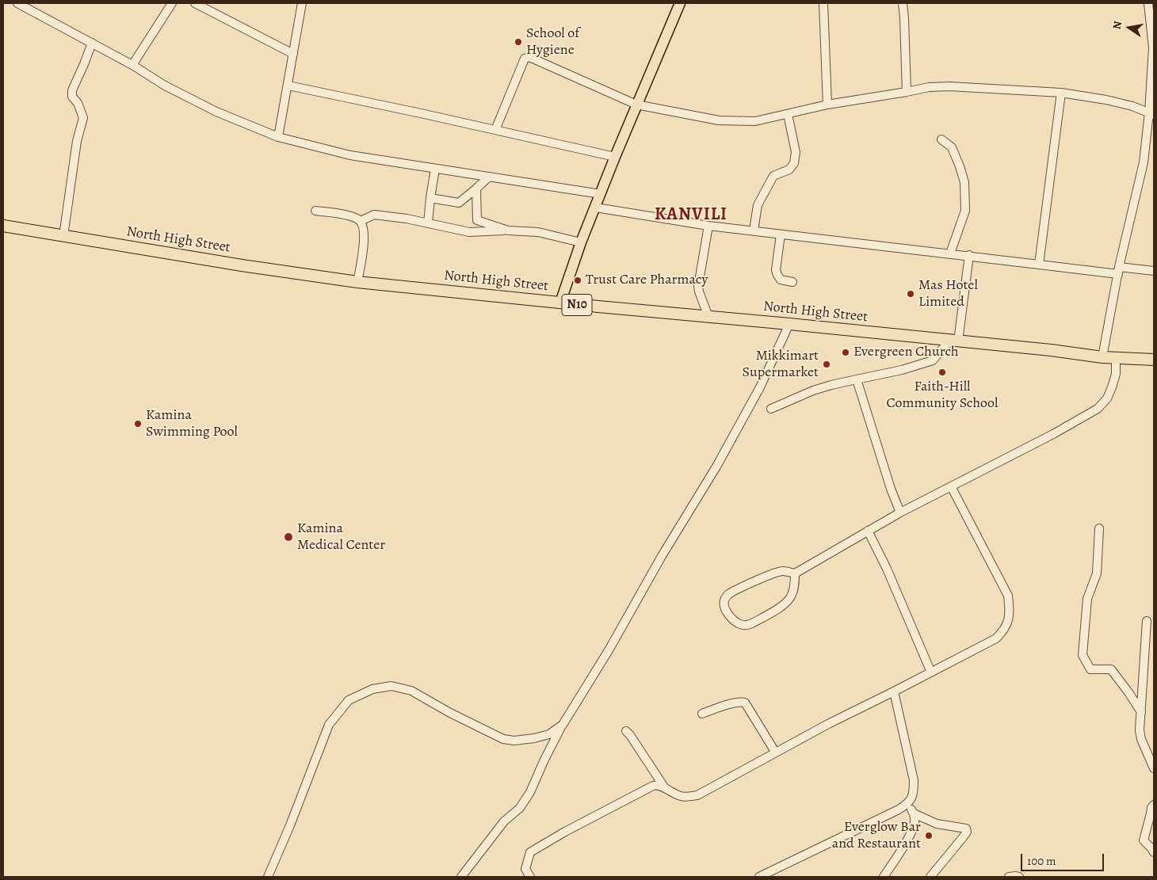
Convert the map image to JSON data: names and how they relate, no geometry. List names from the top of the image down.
{
  "streets": {
    "highway": ["North High Street", "N10"]
  },
  "districts": ["KANVILI"],
  "places": [
    "School of Hygiene",
    "Trust Care Pharmacy",
    "Mas Hotel Limited",
    "Evergreen Church",
    "Mikkimart Supermarket",
    "Faith-Hill Community School",
    "Kamina Swimming Pool",
    "Kamina Medical Center",
    "Everglow Bar and Restaurant"
  ],
  "scale_bar": "100 m",
  "north": "left"
}
